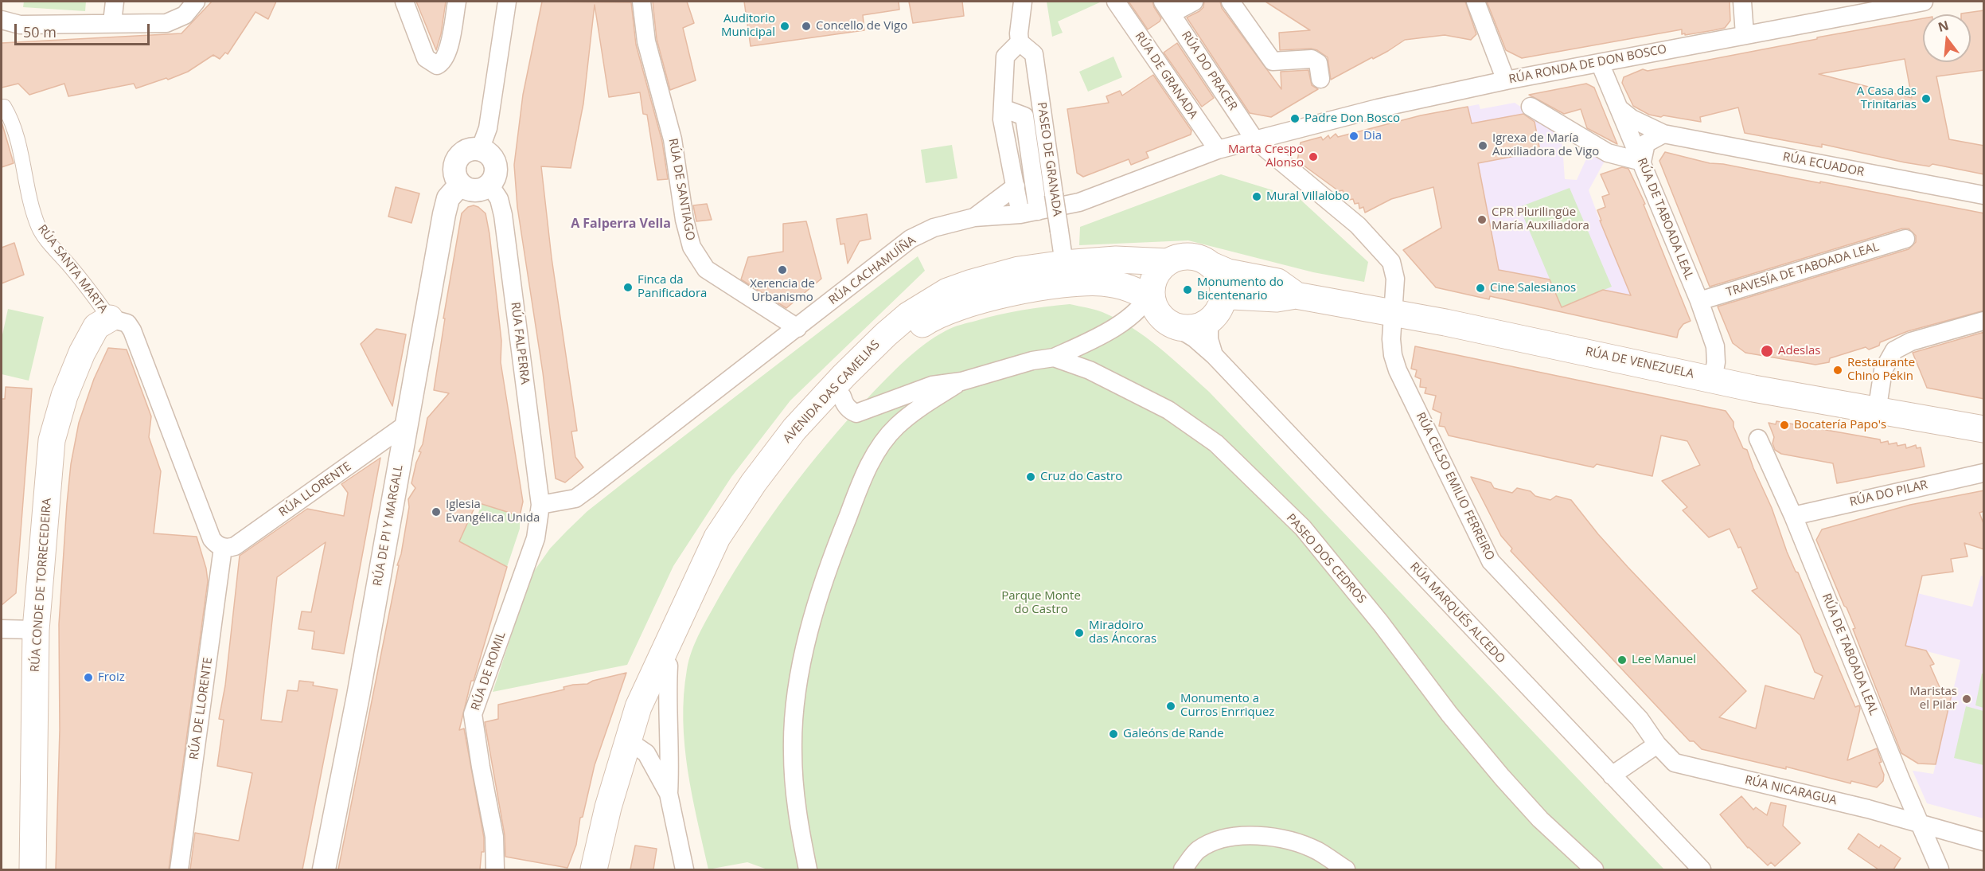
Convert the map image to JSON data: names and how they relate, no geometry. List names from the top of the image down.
{
  "streets": {
    "main road": ["RÚA DE VENEZUELA", "AVENIDA DAS CAMELIAS", "RÚA CONDE DE TORRECEDEIRA"],
    "street": [
      "RÚA RONDA DE DON BOSCO",
      "RÚA DO PRACER",
      "RÚA DE GRANADA",
      "PASEO DE GRANADA",
      "RÚA ECUADOR",
      "RÚA DE SANTIAGO",
      "RÚA DE TABOADA LEAL",
      "RÚA SANTA MARTA",
      "TRAVESÍA DE TABOADA LEAL",
      "RÚA CACHAMUÍÑA",
      "RÚA FALPERRA",
      "RÚA CELSO EMILIO FERREIRO",
      "RÚA LLORENTE",
      "RÚA DO PILAR",
      "RÚA DE PI Y MARGALL",
      "PASEO DOS CEDROS",
      "RÚA MARQUÉS ALCEDO",
      "RÚA DE ROMIL",
      "RÚA DE LLORENTE",
      "RÚA NICARAGUA"
    ]
  },
  "crossings": [
    ["RÚA RONDA DE DON BOSCO", "RÚA DO PRACER"],
    ["RÚA RONDA DE DON BOSCO", "RÚA DE TABOADA LEAL"],
    ["RÚA RONDA DE DON BOSCO", "RÚA CACHAMUÍÑA"],
    ["RÚA DO PRACER", "RÚA CACHAMUÍÑA"],
    ["RÚA DO PRACER", "RÚA DE VENEZUELA"],
    ["RÚA DO PRACER", "RÚA CELSO EMILIO FERREIRO"],
    ["RÚA DE GRANADA", "RÚA CACHAMUÍÑA"],
    ["PASEO DE GRANADA", "AVENIDA DAS CAMELIAS"],
    ["RÚA ECUADOR", "RÚA DE TABOADA LEAL"],
    ["RÚA DE SANTIAGO", "RÚA CACHAMUÍÑA"],
    ["RÚA DE TABOADA LEAL", "TRAVESÍA DE TABOADA LEAL"],
    ["RÚA DE TABOADA LEAL", "RÚA DE VENEZUELA"],
    ["RÚA DE TABOADA LEAL", "RÚA DO PILAR"],
    ["RÚA DE TABOADA LEAL", "RÚA NICARAGUA"],
    ["RÚA SANTA MARTA", "RÚA LLORENTE"],
    ["RÚA SANTA MARTA", "RÚA CONDE DE TORRECEDEIRA"],
    ["RÚA SANTA MARTA", "RÚA DE LLORENTE"],
    ["RÚA CACHAMUÍÑA", "RÚA FALPERRA"],
    ["RÚA CACHAMUÍÑA", "RÚA DE ROMIL"],
    ["RÚA FALPERRA", "RÚA DE PI Y MARGALL"],
    ["RÚA FALPERRA", "RÚA DE ROMIL"],
    ["RÚA DE VENEZUELA", "AVENIDA DAS CAMELIAS"],
    ["RÚA DE VENEZUELA", "RÚA CELSO EMILIO FERREIRO"],
    ["RÚA DE VENEZUELA", "RÚA MARQUÉS ALCEDO"],
    ["AVENIDA DAS CAMELIAS", "RÚA MARQUÉS ALCEDO"],
    ["RÚA CELSO EMILIO FERREIRO", "RÚA NICARAGUA"],
    ["RÚA LLORENTE", "RÚA DE PI Y MARGALL"],
    ["RÚA LLORENTE", "RÚA DE LLORENTE"]
  ],
  "districts": ["A Falperra Vella"],
  "parks": ["Parque Monte do Castro"],
  "places": [
    "Auditorio Municipal",
    "Concello de Vigo",
    "A Casa das Trinitarias",
    "Padre Don Bosco",
    "Dia",
    "Igrexa de María Auxiliadora de Vigo",
    "Marta Crespo Alonso",
    "Mural Villalobo",
    "CPR Plurilingüe María Auxiliadora",
    "Xerencia de Urbanismo",
    "Finca da Panificadora",
    "Cine Salesianos",
    "Monumento do Bicentenario",
    "Adeslas",
    "Restaurante Chino Pekin",
    "Bocatería Papo's",
    "Cruz do Castro",
    "Iglesia Evangélica Unida",
    "Miradoiro das Áncoras",
    "Lee Manuel",
    "Froiz",
    "Maristas el Pilar",
    "Monumento a Curros Enrriquez",
    "Galeóns de Rande"
  ],
  "scale_bar": "50 m",
  "north": "top"
}
